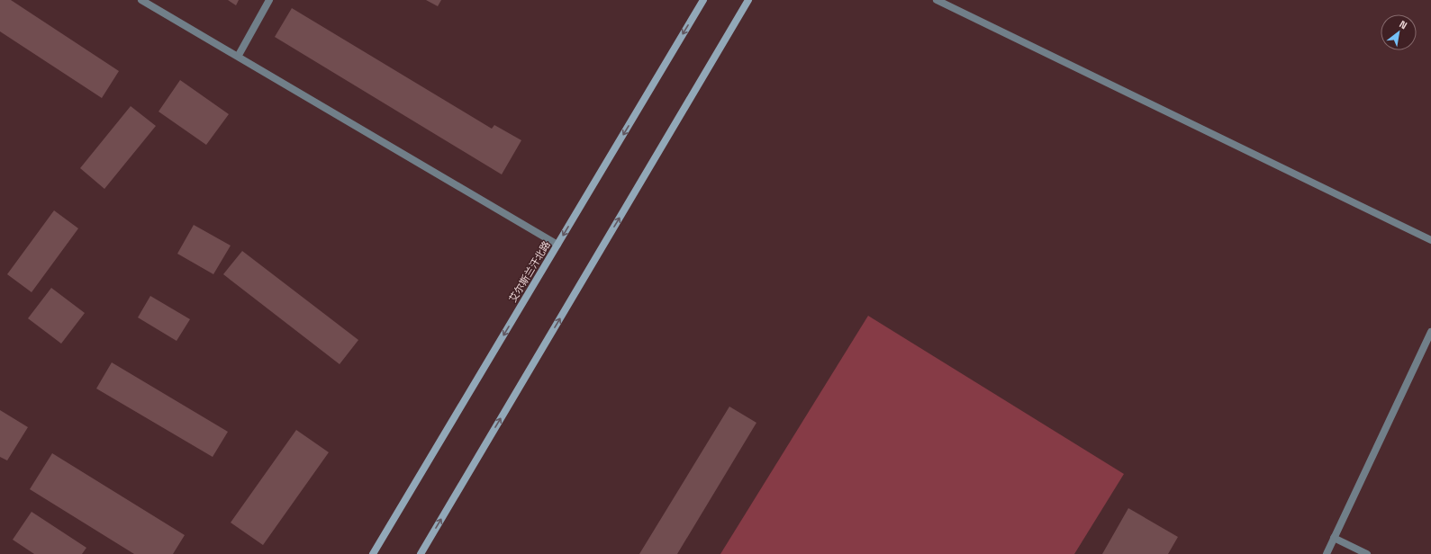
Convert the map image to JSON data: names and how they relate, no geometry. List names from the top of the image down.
{
  "streets": {
    "main road": ["艾尔斯兰汗北路"]
  },
  "north": "top right"
}
